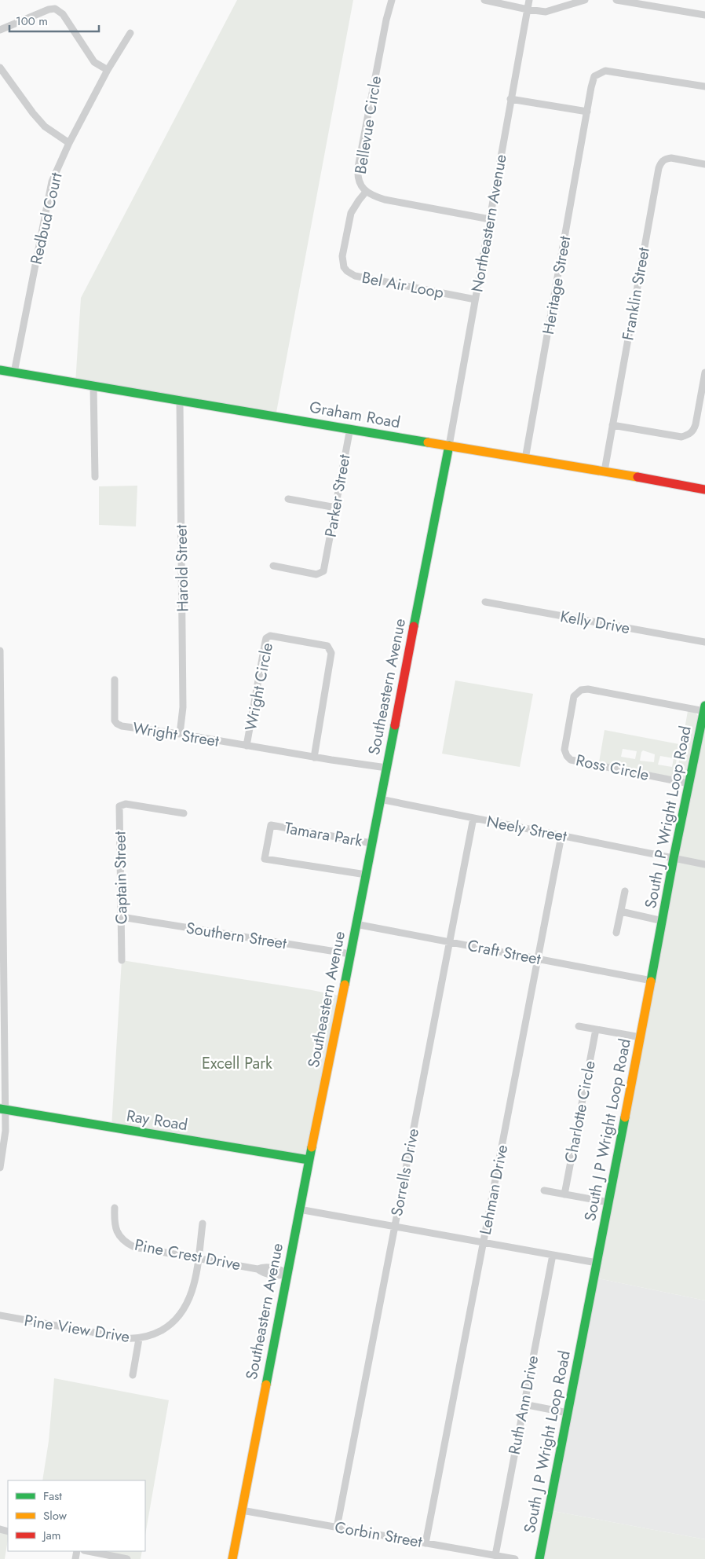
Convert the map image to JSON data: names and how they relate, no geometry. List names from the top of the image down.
{
  "streets": {
    "main road": [
      "Graham Road",
      "Southeastern Avenue",
      "South J P Wright Loop Road",
      "Ray Road"
    ],
    "street": [
      "Bellevue Circle",
      "Redbud Court",
      "Northeastern Avenue",
      "Bel Air Loop",
      "Heritage Street",
      "Franklin Street",
      "Parker Street",
      "Harold Street",
      "Kelly Drive",
      "Wright Circle",
      "Wright Street",
      "Ross Circle",
      "Neely Street",
      "Tamara Park",
      "Captain Street",
      "Southern Street",
      "Craft Street",
      "Charlotte Circle",
      "Sorrells Drive",
      "Lehman Drive",
      "Pine Crest Drive",
      "Pine View Drive",
      "Ruth Ann Drive",
      "Corbin Street"
    ]
  },
  "crossings": [
    ["Bellevue Circle", "Northeastern Avenue"],
    ["Bellevue Circle", "Bel Air Loop"],
    ["Redbud Court", "Graham Road"],
    ["Northeastern Avenue", "Bel Air Loop"],
    ["Northeastern Avenue", "Graham Road"],
    ["Northeastern Avenue", "Southeastern Avenue"],
    ["Heritage Street", "Graham Road"],
    ["Franklin Street", "Graham Road"],
    ["Graham Road", "Parker Street"],
    ["Graham Road", "Harold Street"],
    ["Graham Road", "Southeastern Avenue"],
    ["Harold Street", "Wright Street"],
    ["Wright Circle", "Wright Street"],
    ["Southeastern Avenue", "Wright Street"],
    ["Southeastern Avenue", "Neely Street"],
    ["Southeastern Avenue", "Tamara Park"],
    ["Southeastern Avenue", "Southern Street"],
    ["Southeastern Avenue", "Craft Street"],
    ["Southeastern Avenue", "Ray Road"],
    ["Southeastern Avenue", "Pine Crest Drive"],
    ["Southeastern Avenue", "Corbin Street"],
    ["Ross Circle", "South J P Wright Loop Road"],
    ["South J P Wright Loop Road", "Neely Street"],
    ["South J P Wright Loop Road", "Craft Street"],
    ["Neely Street", "Sorrells Drive"],
    ["Neely Street", "Lehman Drive"],
    ["Captain Street", "Southern Street"],
    ["Craft Street", "Sorrells Drive"],
    ["Craft Street", "Lehman Drive"],
    ["Sorrells Drive", "Corbin Street"],
    ["Lehman Drive", "Corbin Street"],
    ["Pine Crest Drive", "Pine View Drive"],
    ["Ruth Ann Drive", "Corbin Street"]
  ],
  "parks": ["Excell Park"],
  "legend": ["Fast", "Slow", "Jam"],
  "scale_bar": "100 m"
}
